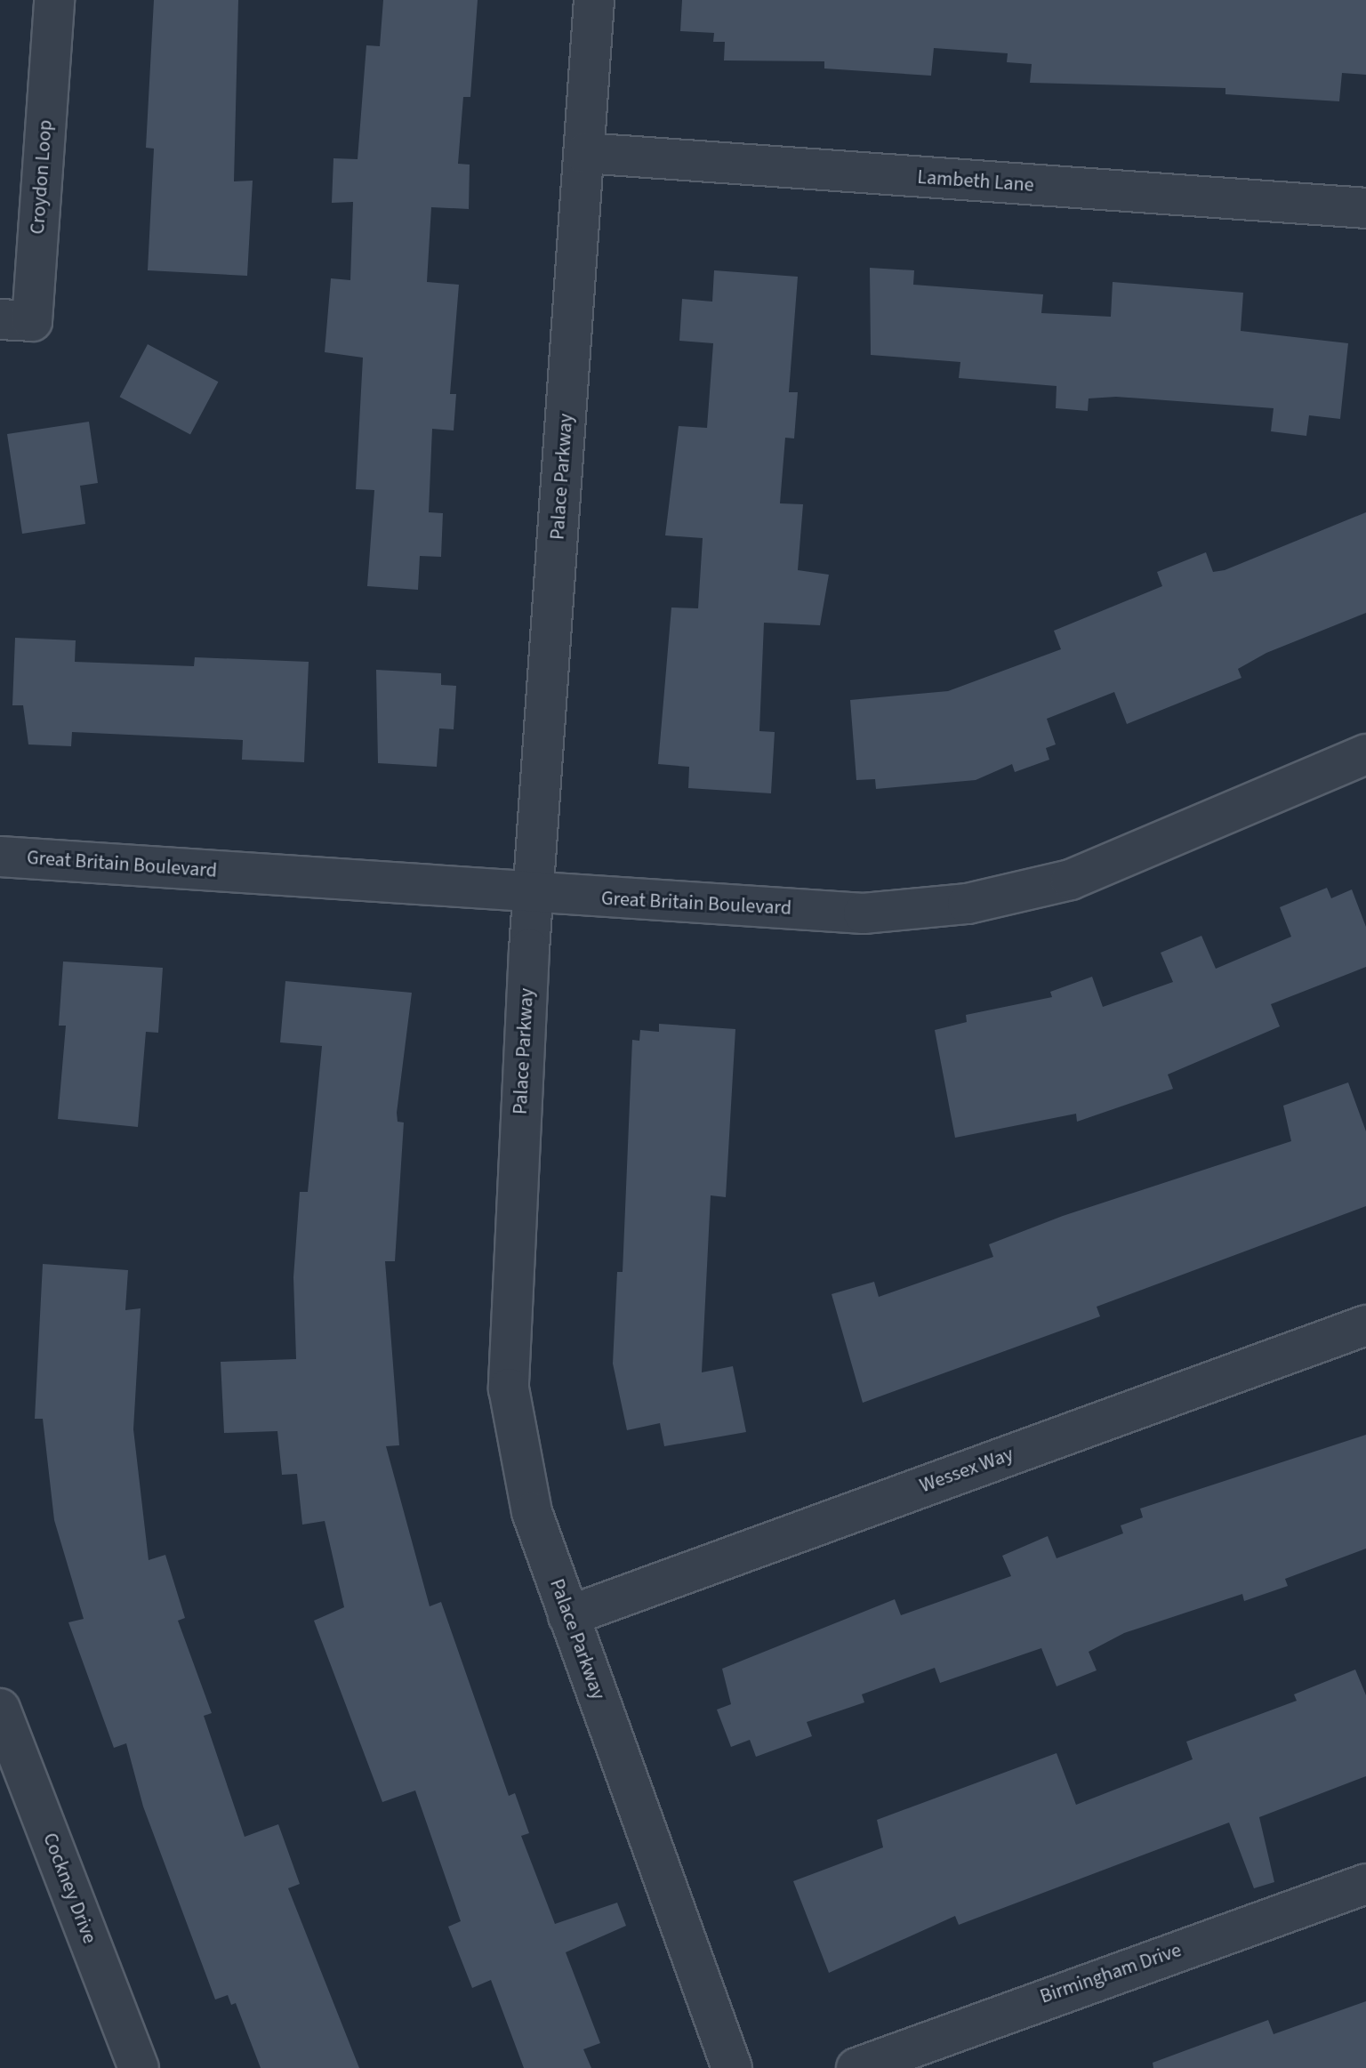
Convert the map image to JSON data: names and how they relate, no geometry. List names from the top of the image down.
{
  "streets": {
    "street": [
      "Croydon Loop",
      "Lambeth Lane",
      "Palace Parkway",
      "Great Britain Boulevard",
      "Wessex Way",
      "Cockney Drive",
      "Birmingham Drive"
    ]
  },
  "crossings": [
    ["Lambeth Lane", "Palace Parkway"],
    ["Palace Parkway", "Great Britain Boulevard"],
    ["Palace Parkway", "Wessex Way"]
  ]
}
